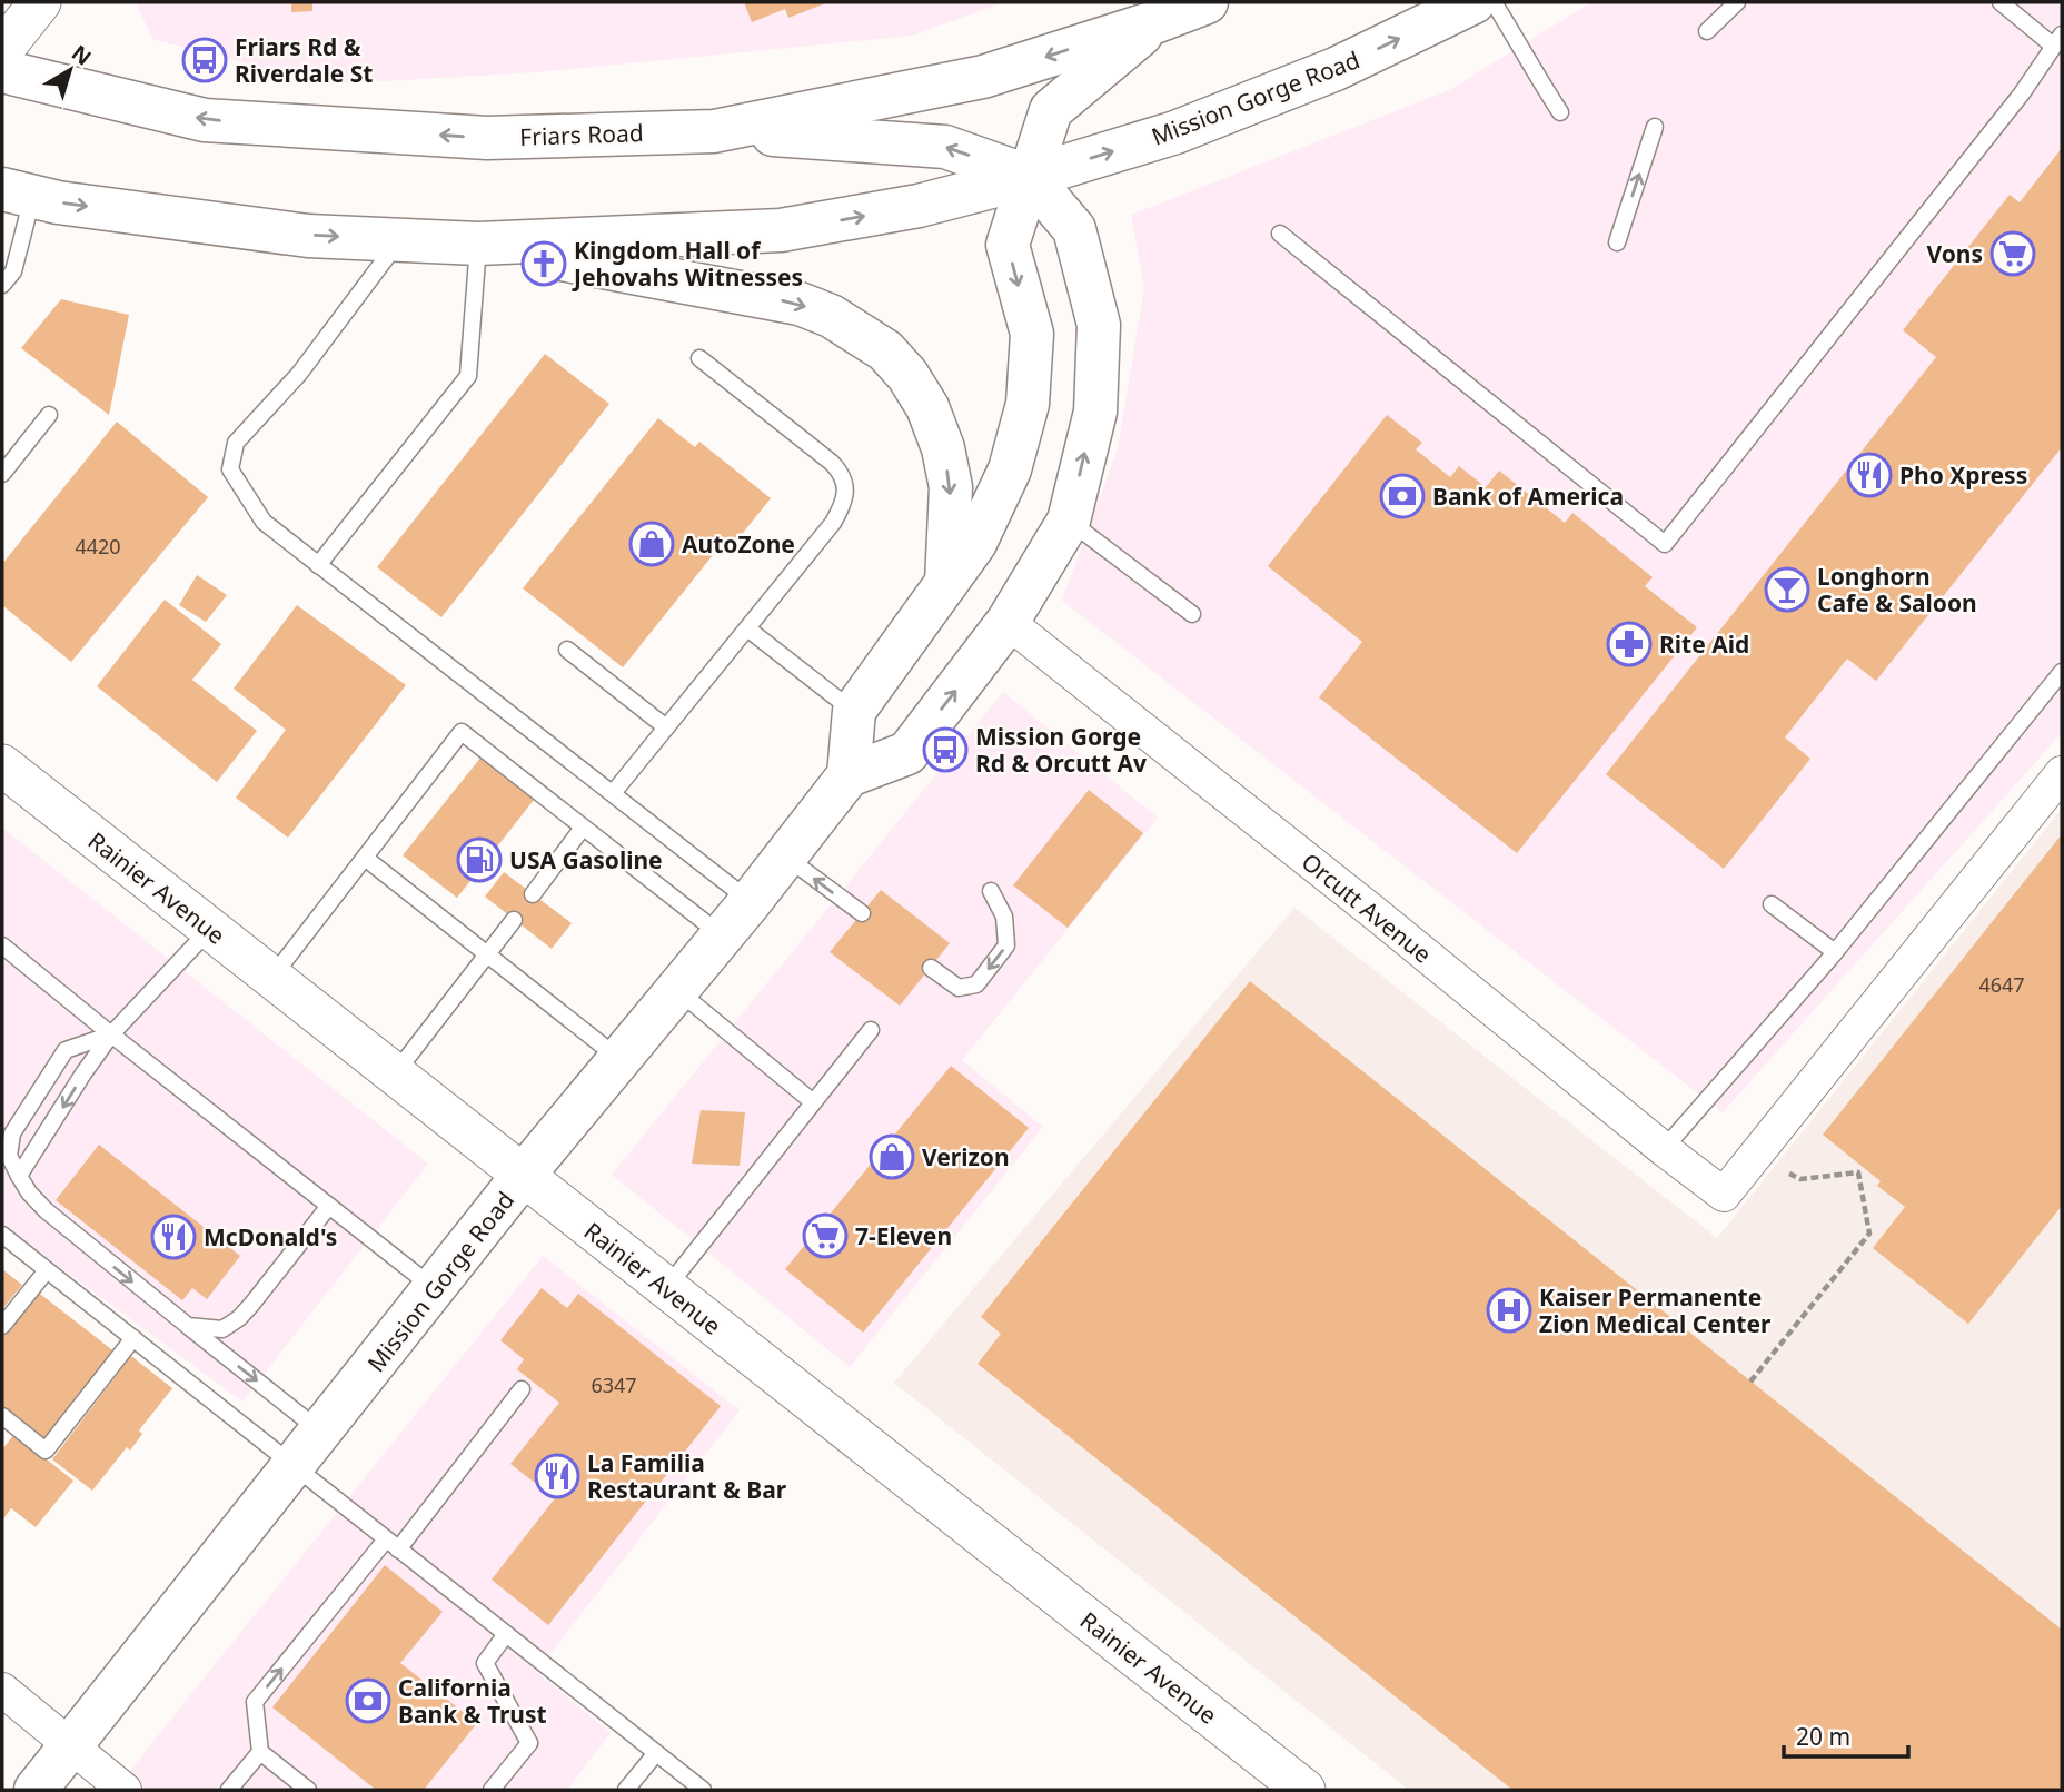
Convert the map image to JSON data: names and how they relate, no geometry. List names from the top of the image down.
{
  "streets": {
    "main road": ["Mission Gorge Road", "Friars Road"],
    "street": ["Rainier Avenue", "Orcutt Avenue"]
  },
  "crossings": [
    ["Mission Gorge Road", "Rainier Avenue"]
  ],
  "places": {
    "bus stop": ["Friars Rd & Riverdale St", "Mission Gorge Rd & Orcutt Av"],
    "supermarket": ["Vons", "7-Eleven"],
    "church": ["Kingdom Hall of Jehovahs Witnesses"],
    "restaurant": ["Pho Xpress", "McDonald's", "La Familia Restaurant & Bar"],
    "bank": ["Bank of America", "California Bank & Trust"],
    "shop": ["AutoZone", "Verizon"],
    "bar": ["Longhorn Cafe & Saloon"],
    "pharmacy": ["Rite Aid"],
    "fuel station": ["USA Gasoline"],
    "hospital": ["Kaiser Permanente Zion Medical Center"]
  },
  "house_numbers": ["4420", "4647", "6347"],
  "scale_bar": "20 m",
  "north": "top right"
}
